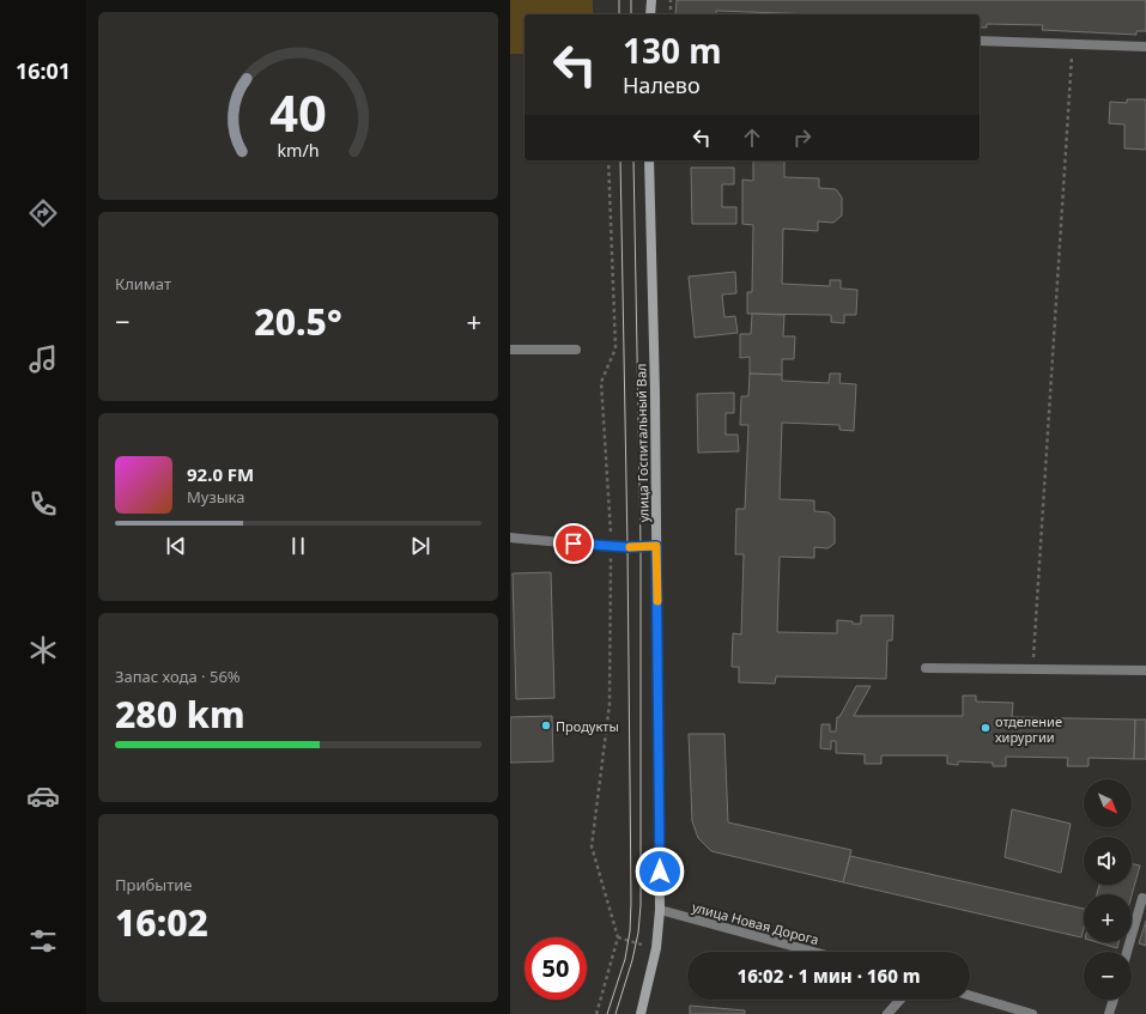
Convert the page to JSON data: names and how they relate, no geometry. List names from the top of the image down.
{
  "streets": {
    "main road": ["улица Госпитальный Вал"],
    "street": ["улица Новая Дорога"]
  },
  "crossings": [
    ["улица Госпитальный Вал", "улица Новая Дорога"]
  ],
  "places": ["Продукты", "отделение хирургии"],
  "north": "bottom right",
  "page": {
    "tabs": "16:01",
    "turn": ["130 m", "Налево"],
    "tile": [
      "Климат",
      ["Запас хода · 56%", "280 km"],
      ["Прибытие", "16:02"]
    ],
    "heat": ["−", "20.5°", "+"],
    "song": ["92.0 FM", "Музыка"],
    "map_buttons": ["+", "−"],
    "limit": "50",
    "trip": "16:02 · 1 мин · 160 m",
    "gauge": ["40", "km/h"]
  }
}
